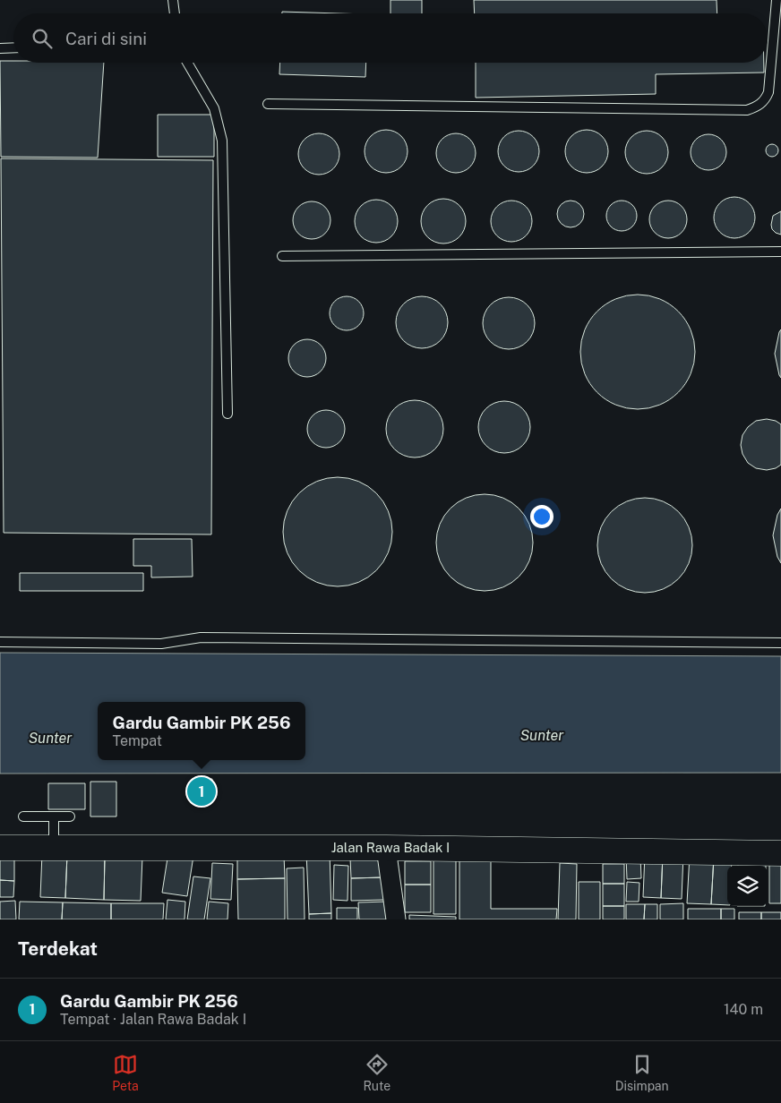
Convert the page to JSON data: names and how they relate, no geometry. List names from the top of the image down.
{
  "streets": {
    "street": ["Jalan Rawa Badak I"]
  },
  "water": ["Sunter"],
  "page": {
    "search": "Cari di sini",
    "popup": ["Gardu Gambir PK 256", "Tempat"],
    "pins": "1",
    "heading": "Terdekat",
    "list": [
      {
        "mark": "1",
        "name": "Gardu Gambir PK 256",
        "note": "Tempat · Jalan Rawa Badak I",
        "value": "140 m"
      }
    ],
    "nav": ["Peta", "Rute", "Disimpan"]
  }
}
